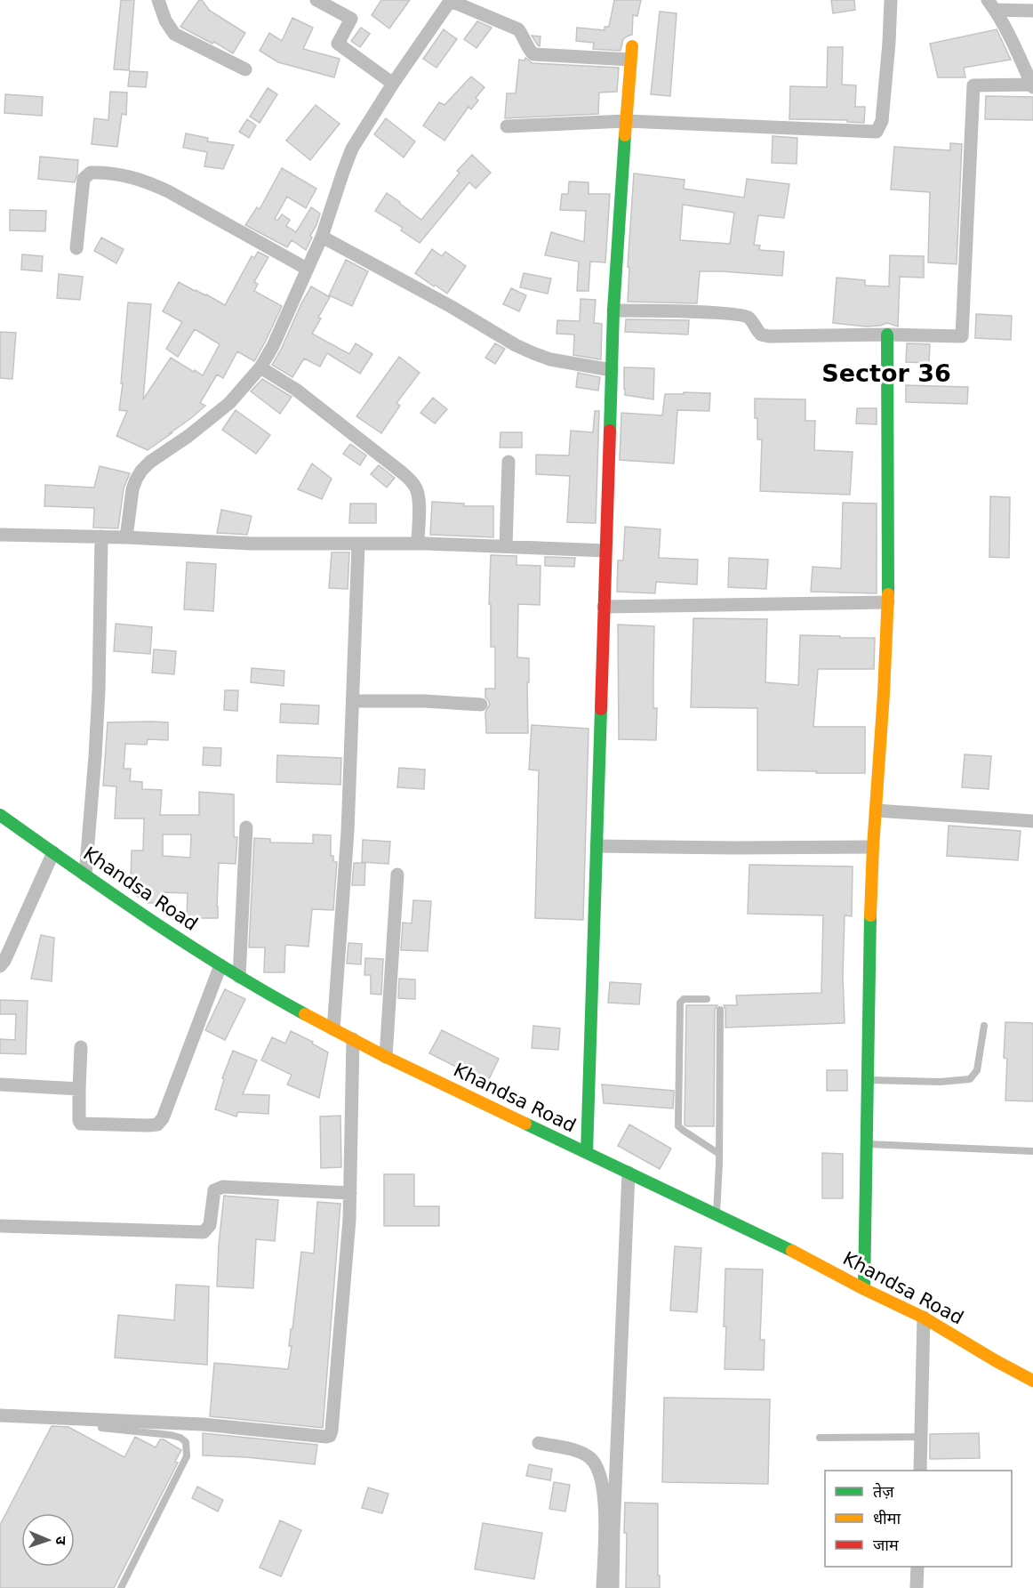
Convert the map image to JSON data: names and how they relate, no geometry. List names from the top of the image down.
{
  "streets": {
    "street": ["Khandsa Road"]
  },
  "districts": ["Sector 36"],
  "legend": ["तेज़", "धीमा", "जाम"],
  "north": "right"
}
